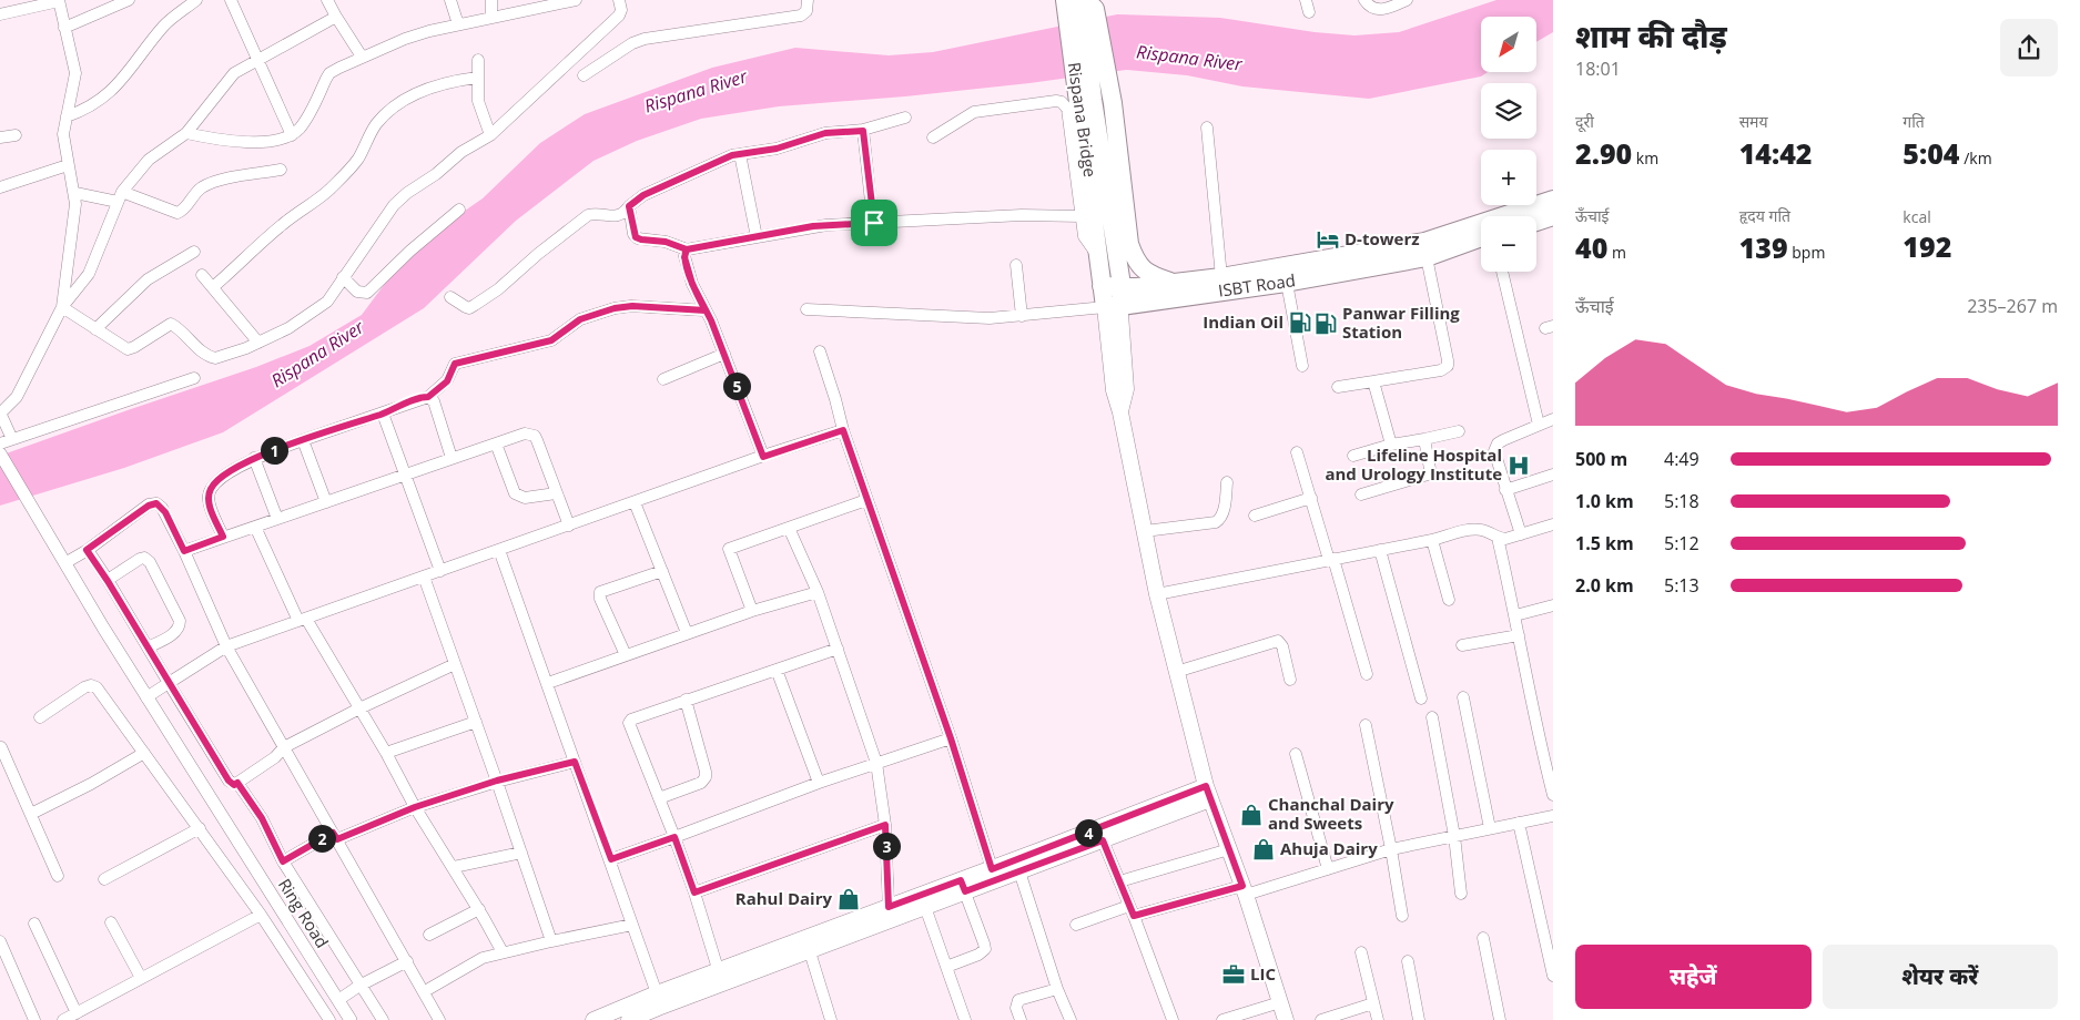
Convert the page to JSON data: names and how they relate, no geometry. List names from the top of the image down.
{
  "streets": {
    "highway": ["Rispana Bridge", "ISBT Road"],
    "street": ["Ring Road"]
  },
  "water": ["Rispana River"],
  "places": {
    "hotel": ["D-towerz"],
    "fuel station": ["Indian Oil", "Panwar Filling Station"],
    "hospital": ["Lifeline Hospital and Urology Institute"],
    "shop": ["Chanchal Dairy and Sweets", "Ahuja Dairy", "Rahul Dairy"],
    "office": ["LIC"]
  },
  "north": "bottom left",
  "page": {
    "heading": ["शाम की दौड़", "18:01"],
    "map_buttons": ["+", "−"],
    "stats": [
      ["दूरी", "2.90 km"],
      ["समय", "14:42"],
      ["गति", "5:04 /km"],
      ["ऊँचाई", "40 m"],
      ["हृदय गति", "139 bpm"],
      ["kcal", "192"]
    ],
    "chart": ["ऊँचाई", "235–267 m"],
    "pins": [
      "5",
      "1",
      "4",
      "2",
      "3"
    ],
    "list": [
      {
        "name": "500 m",
        "note": "4:49"
      },
      {
        "name": "1.0 km",
        "note": "5:18"
      },
      {
        "name": "1.5 km",
        "note": "5:12"
      },
      {
        "name": "2.0 km",
        "note": "5:13"
      }
    ],
    "buttons": ["सहेजें", "शेयर करें"]
  }
}
